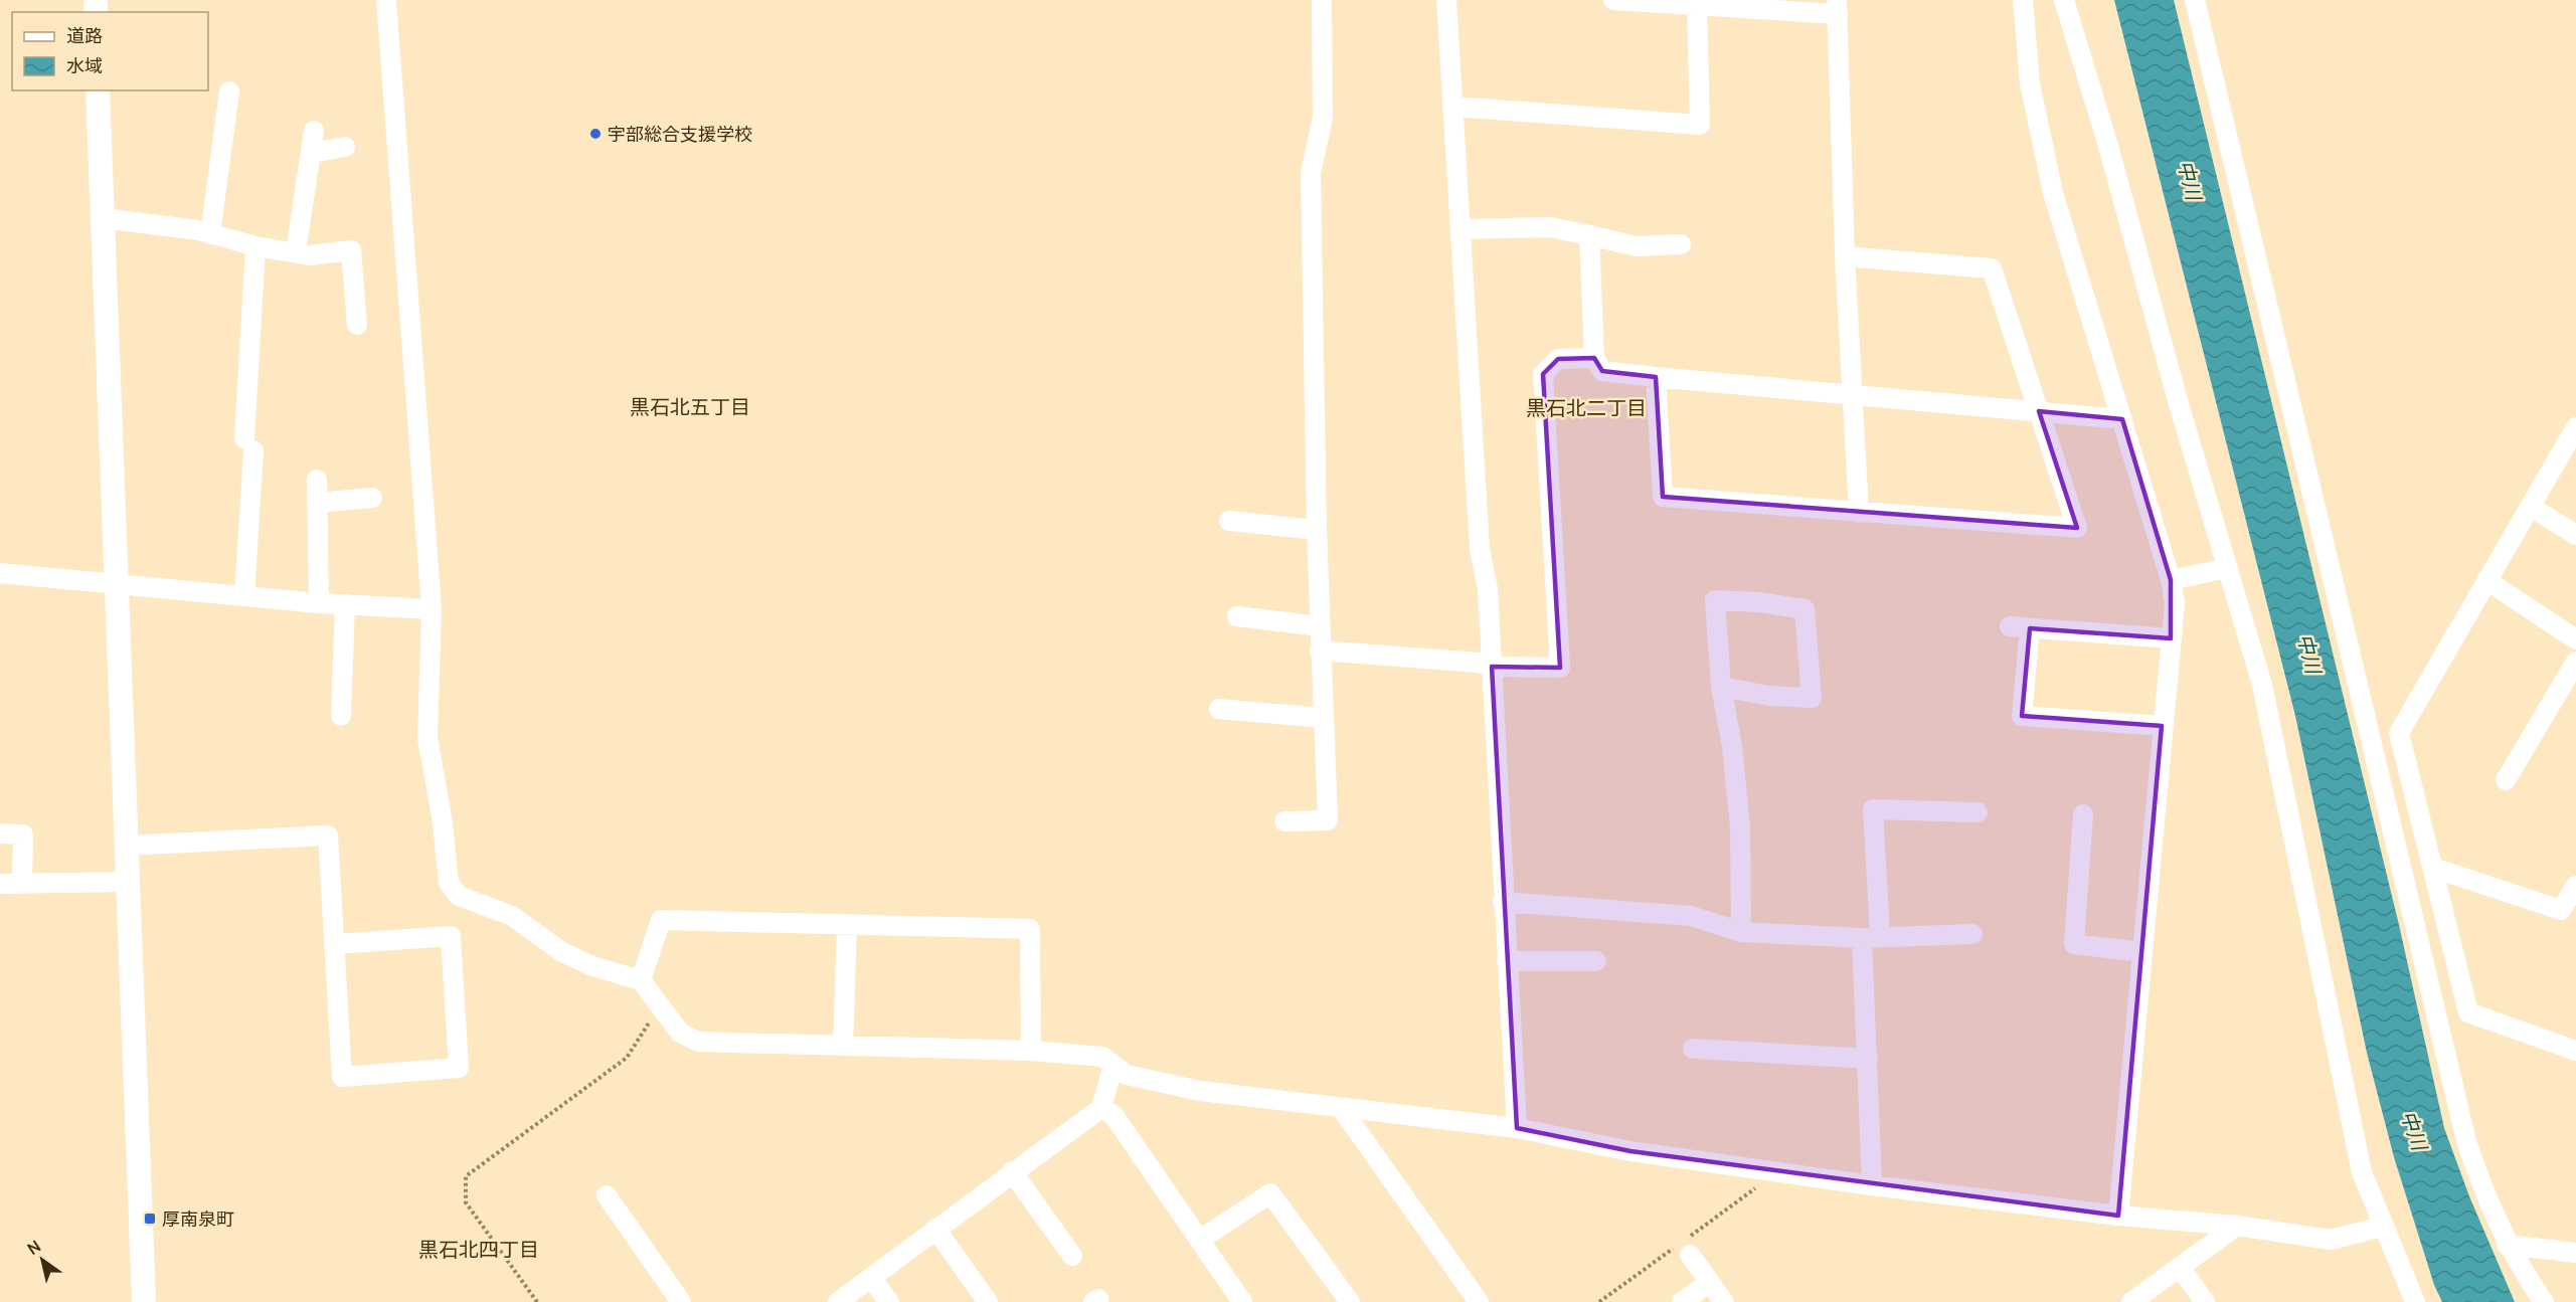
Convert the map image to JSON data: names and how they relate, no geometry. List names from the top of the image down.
{
  "districts": ["黒石北五丁目", "黒石北二丁目", "黒石北四丁目"],
  "water": ["中川"],
  "places": {
    "other": ["宇部総合支援学校"],
    "transit": ["厚南泉町"]
  },
  "legend": ["道路", "水域"],
  "north": "top left"
}
